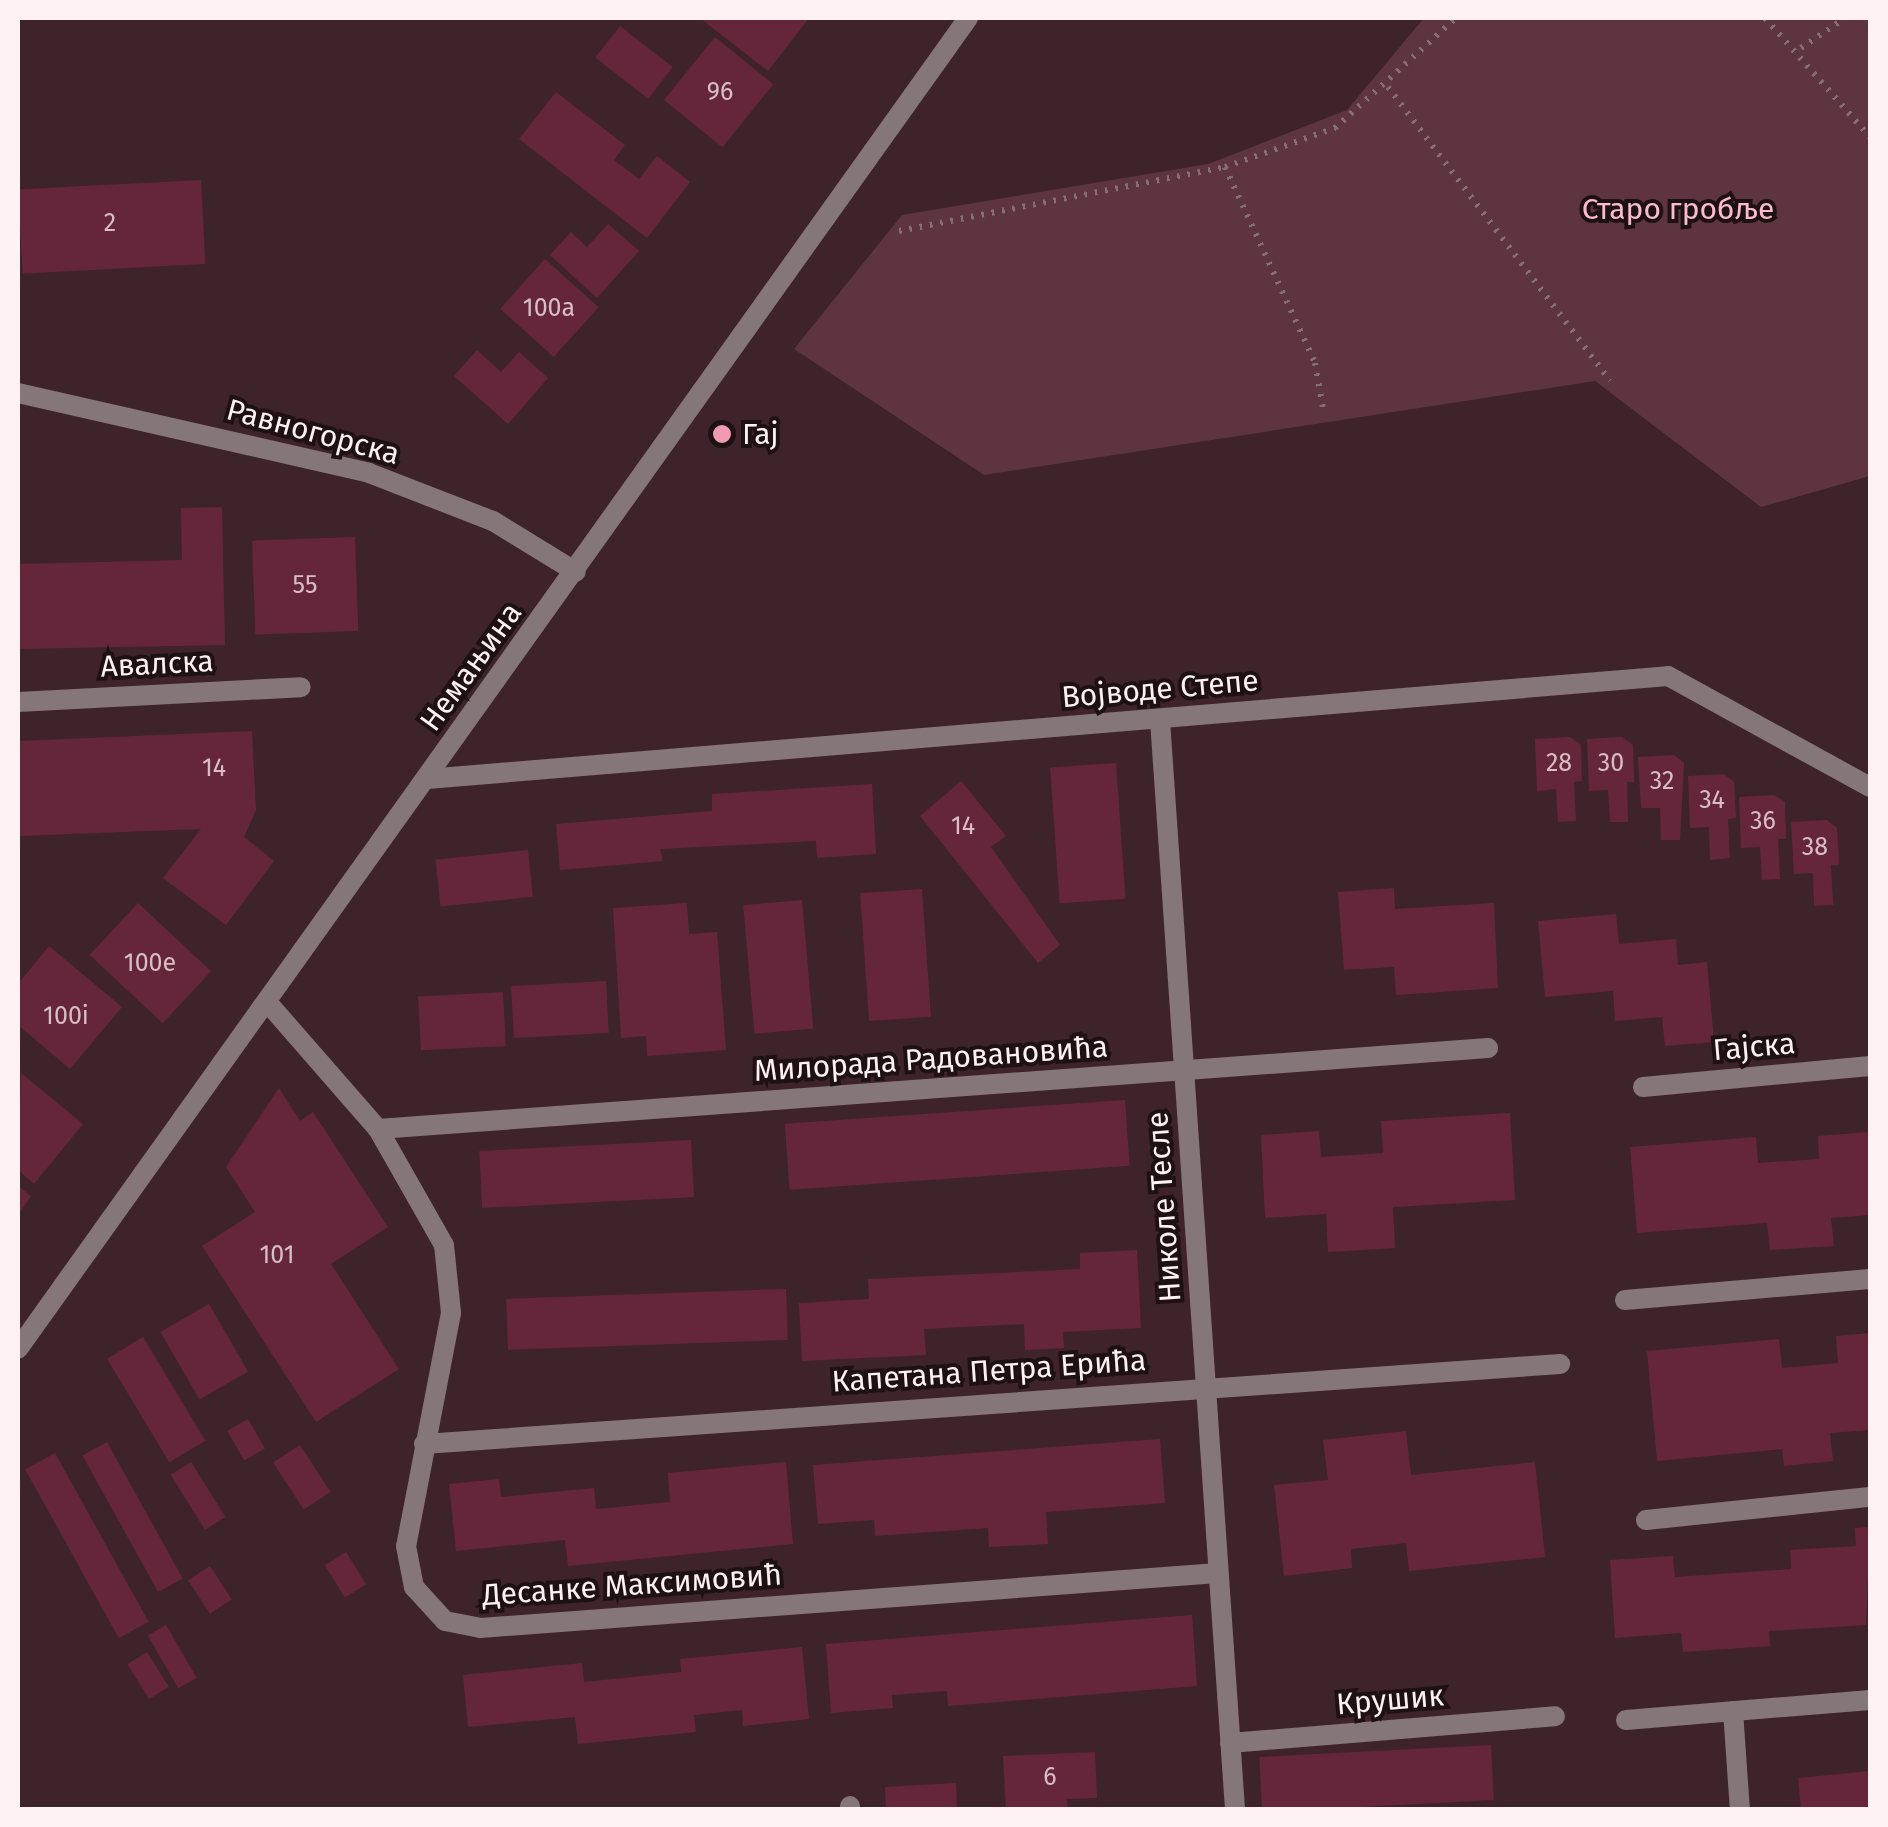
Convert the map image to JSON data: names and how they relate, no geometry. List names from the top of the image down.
{
  "streets": {
    "street": [
      "Равногорска",
      "Авалска",
      "Немањина",
      "Војводе Степе",
      "Гајска",
      "Милорада Радовановића",
      "Николе Тесле",
      "Капетана Петра Ерића",
      "Десанке Максимовић",
      "Крушик"
    ]
  },
  "crossings": [
    ["Равногорска", "Немањина"],
    ["Немањина", "Војводе Степе"],
    ["Немањина", "Десанке Максимовић"],
    ["Војводе Степе", "Николе Тесле"],
    ["Милорада Радовановића", "Николе Тесле"],
    ["Милорада Радовановића", "Десанке Максимовић"],
    ["Николе Тесле", "Капетана Петра Ерића"],
    ["Николе Тесле", "Десанке Максимовић"],
    ["Николе Тесле", "Крушик"],
    ["Капетана Петра Ерића", "Десанке Максимовић"]
  ],
  "parks": ["Старо гробље"],
  "places": ["Гај"],
  "house_numbers": [
    "96",
    "2",
    "100a",
    "55",
    "28",
    "30",
    "14",
    "32",
    "34",
    "36",
    "14",
    "38",
    "100e",
    "100i",
    "101",
    "6"
  ]
}
